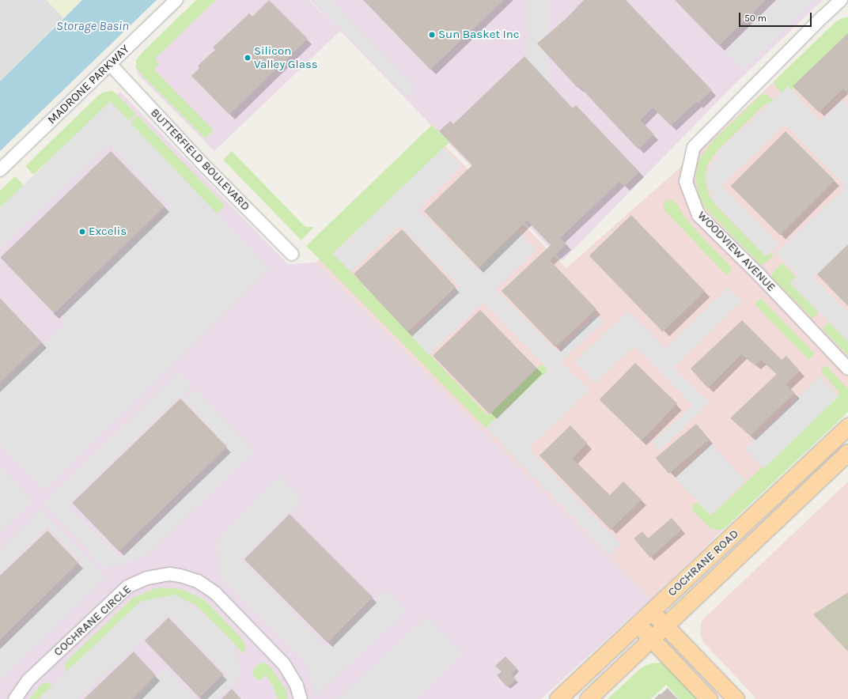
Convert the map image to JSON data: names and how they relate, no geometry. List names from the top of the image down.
{
  "streets": {
    "main road": ["COCHRANE ROAD"],
    "street": [
      "MADRONE PARKWAY",
      "BUTTERFIELD BOULEVARD",
      "WOODVIEW AVENUE",
      "COCHRANE CIRCLE"
    ]
  },
  "crossings": [
    ["MADRONE PARKWAY", "BUTTERFIELD BOULEVARD"]
  ],
  "water": ["Storage Basin"],
  "places": ["Sun Basket Inc", "Silicon Valley Glass", "Excelis"],
  "scale_bar": "50 m"
}
